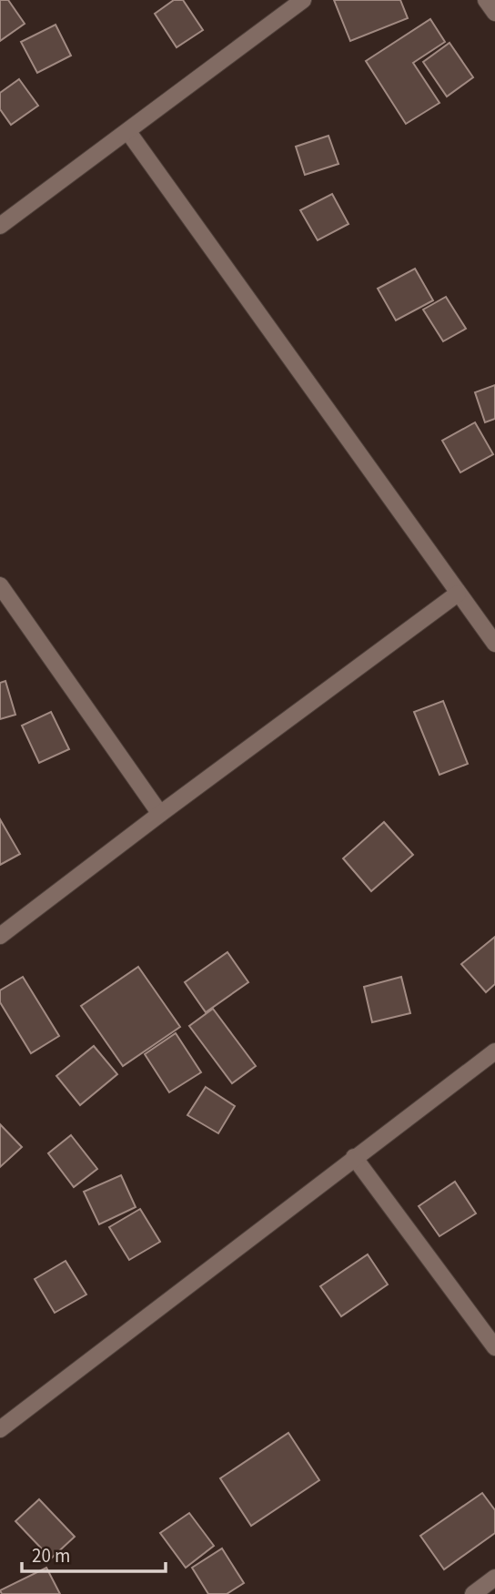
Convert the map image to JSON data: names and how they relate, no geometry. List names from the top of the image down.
{
  "scale_bar": "20 m"
}
